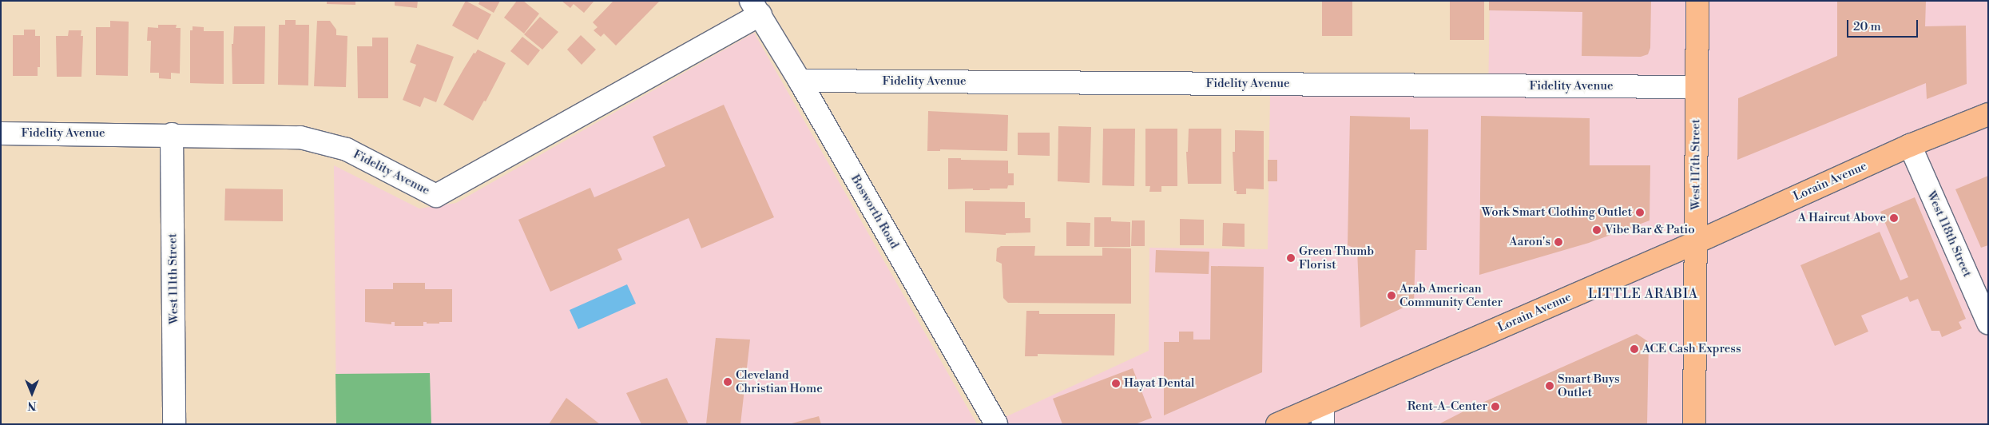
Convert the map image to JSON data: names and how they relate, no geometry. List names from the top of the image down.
{
  "streets": {
    "main road": ["West 117th Street", "Lorain Avenue"],
    "street": [
      "Fidelity Avenue",
      "Bosworth Road",
      "West 118th Street",
      "West 111th Street"
    ]
  },
  "crossings": [
    ["Fidelity Avenue", "West 117th Street"],
    ["Fidelity Avenue", "Bosworth Road"],
    ["Fidelity Avenue", "West 111th Street"],
    ["West 117th Street", "Lorain Avenue"],
    ["Lorain Avenue", "West 118th Street"]
  ],
  "districts": ["LITTLE ARABIA"],
  "places": [
    "Work Smart Clothing Outlet",
    "A Haircut Above",
    "Vibe Bar & Patio",
    "Aaron's",
    "Green Thumb Florist",
    "Arab American Community Center",
    "ACE Cash Express",
    "Cleveland Christian Home",
    "Hayat Dental",
    "Smart Buys Outlet",
    "Rent-A-Center"
  ],
  "scale_bar": "20 m",
  "north": "bottom"
}
